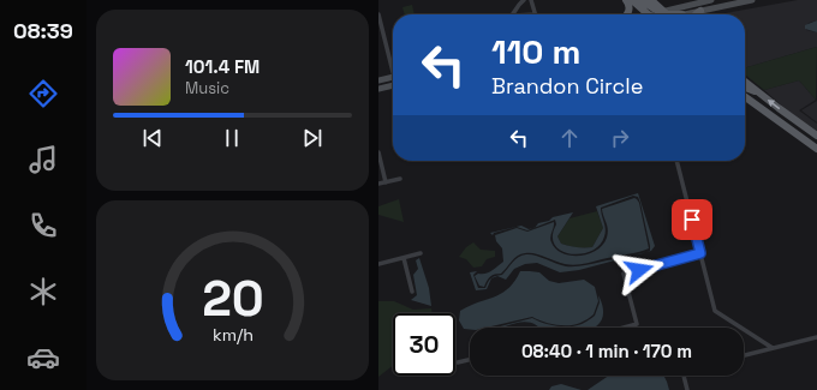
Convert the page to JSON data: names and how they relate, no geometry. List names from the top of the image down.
{
  "page": {
    "tabs": "08:39",
    "turn": ["110 m", "Brandon Circle"],
    "song": ["101.4 FM", "Music"],
    "limit": "30",
    "trip": "08:40 · 1 min · 170 m",
    "gauge": ["20", "km/h"]
  }
}
